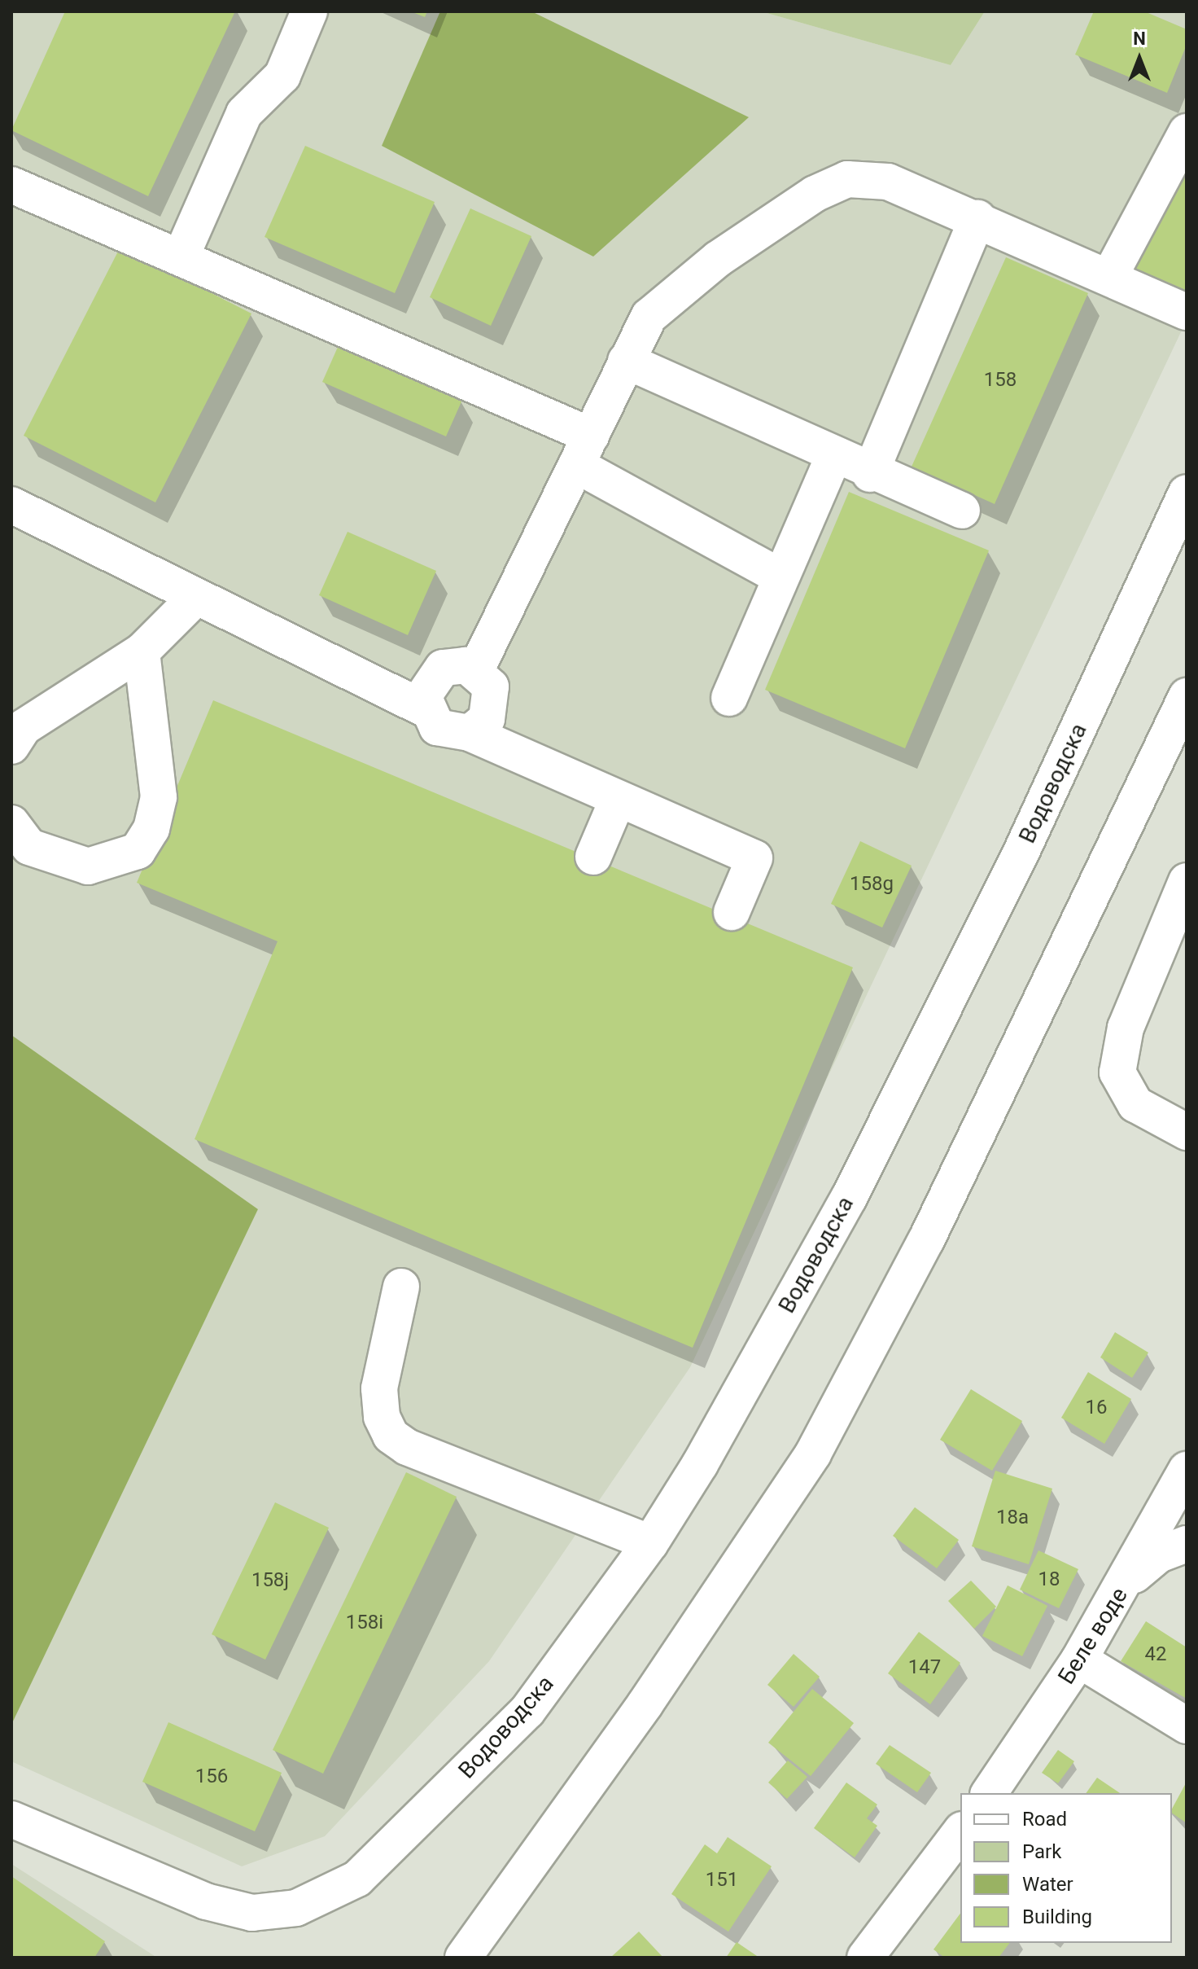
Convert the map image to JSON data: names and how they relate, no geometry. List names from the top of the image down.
{
  "streets": {
    "street": ["Водоводска", "Беле воде"]
  },
  "house_numbers": [
    "158",
    "158g",
    "16",
    "18a",
    "18",
    "158j",
    "158i",
    "42",
    "147",
    "156",
    "151"
  ],
  "legend": [
    "Road",
    "Park",
    "Water",
    "Building"
  ],
  "north": "top"
}
